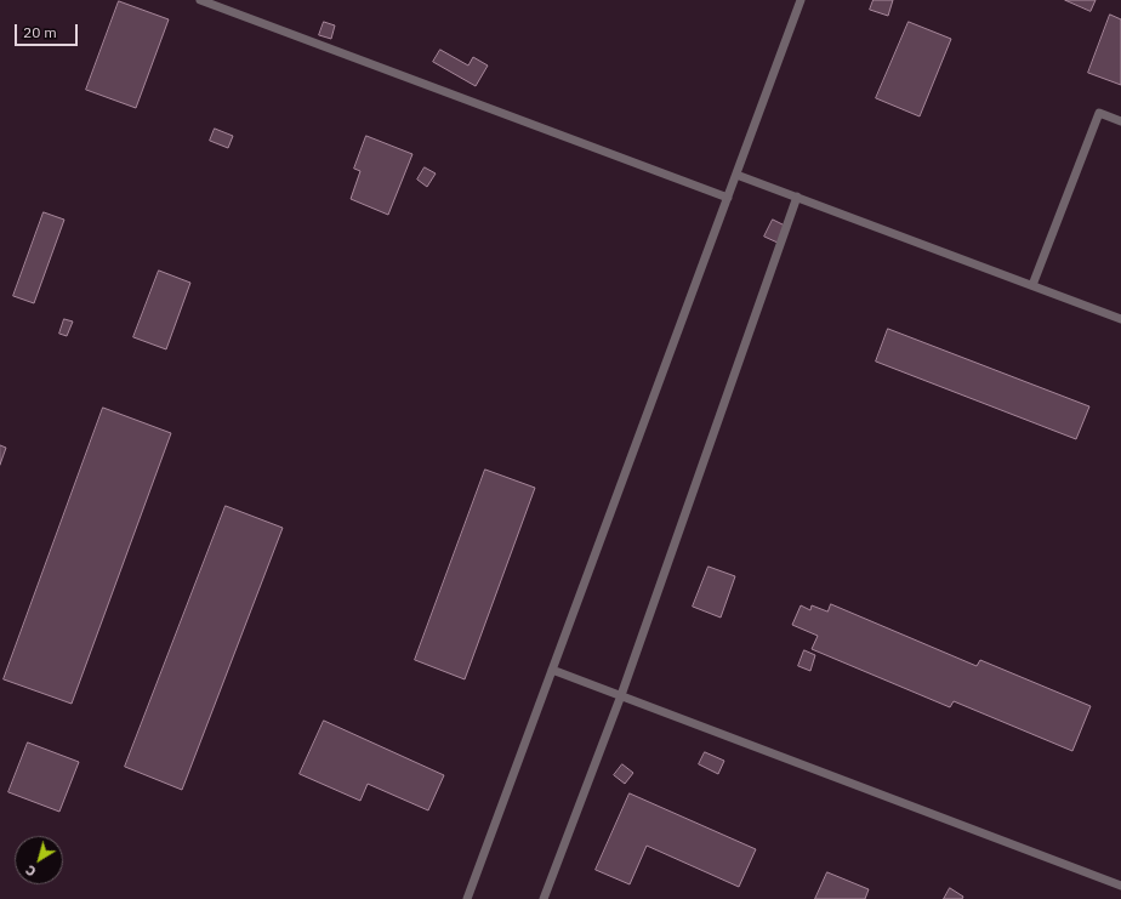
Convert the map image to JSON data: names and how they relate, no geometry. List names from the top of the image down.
{
  "scale_bar": "20 m",
  "north": "bottom left"
}
